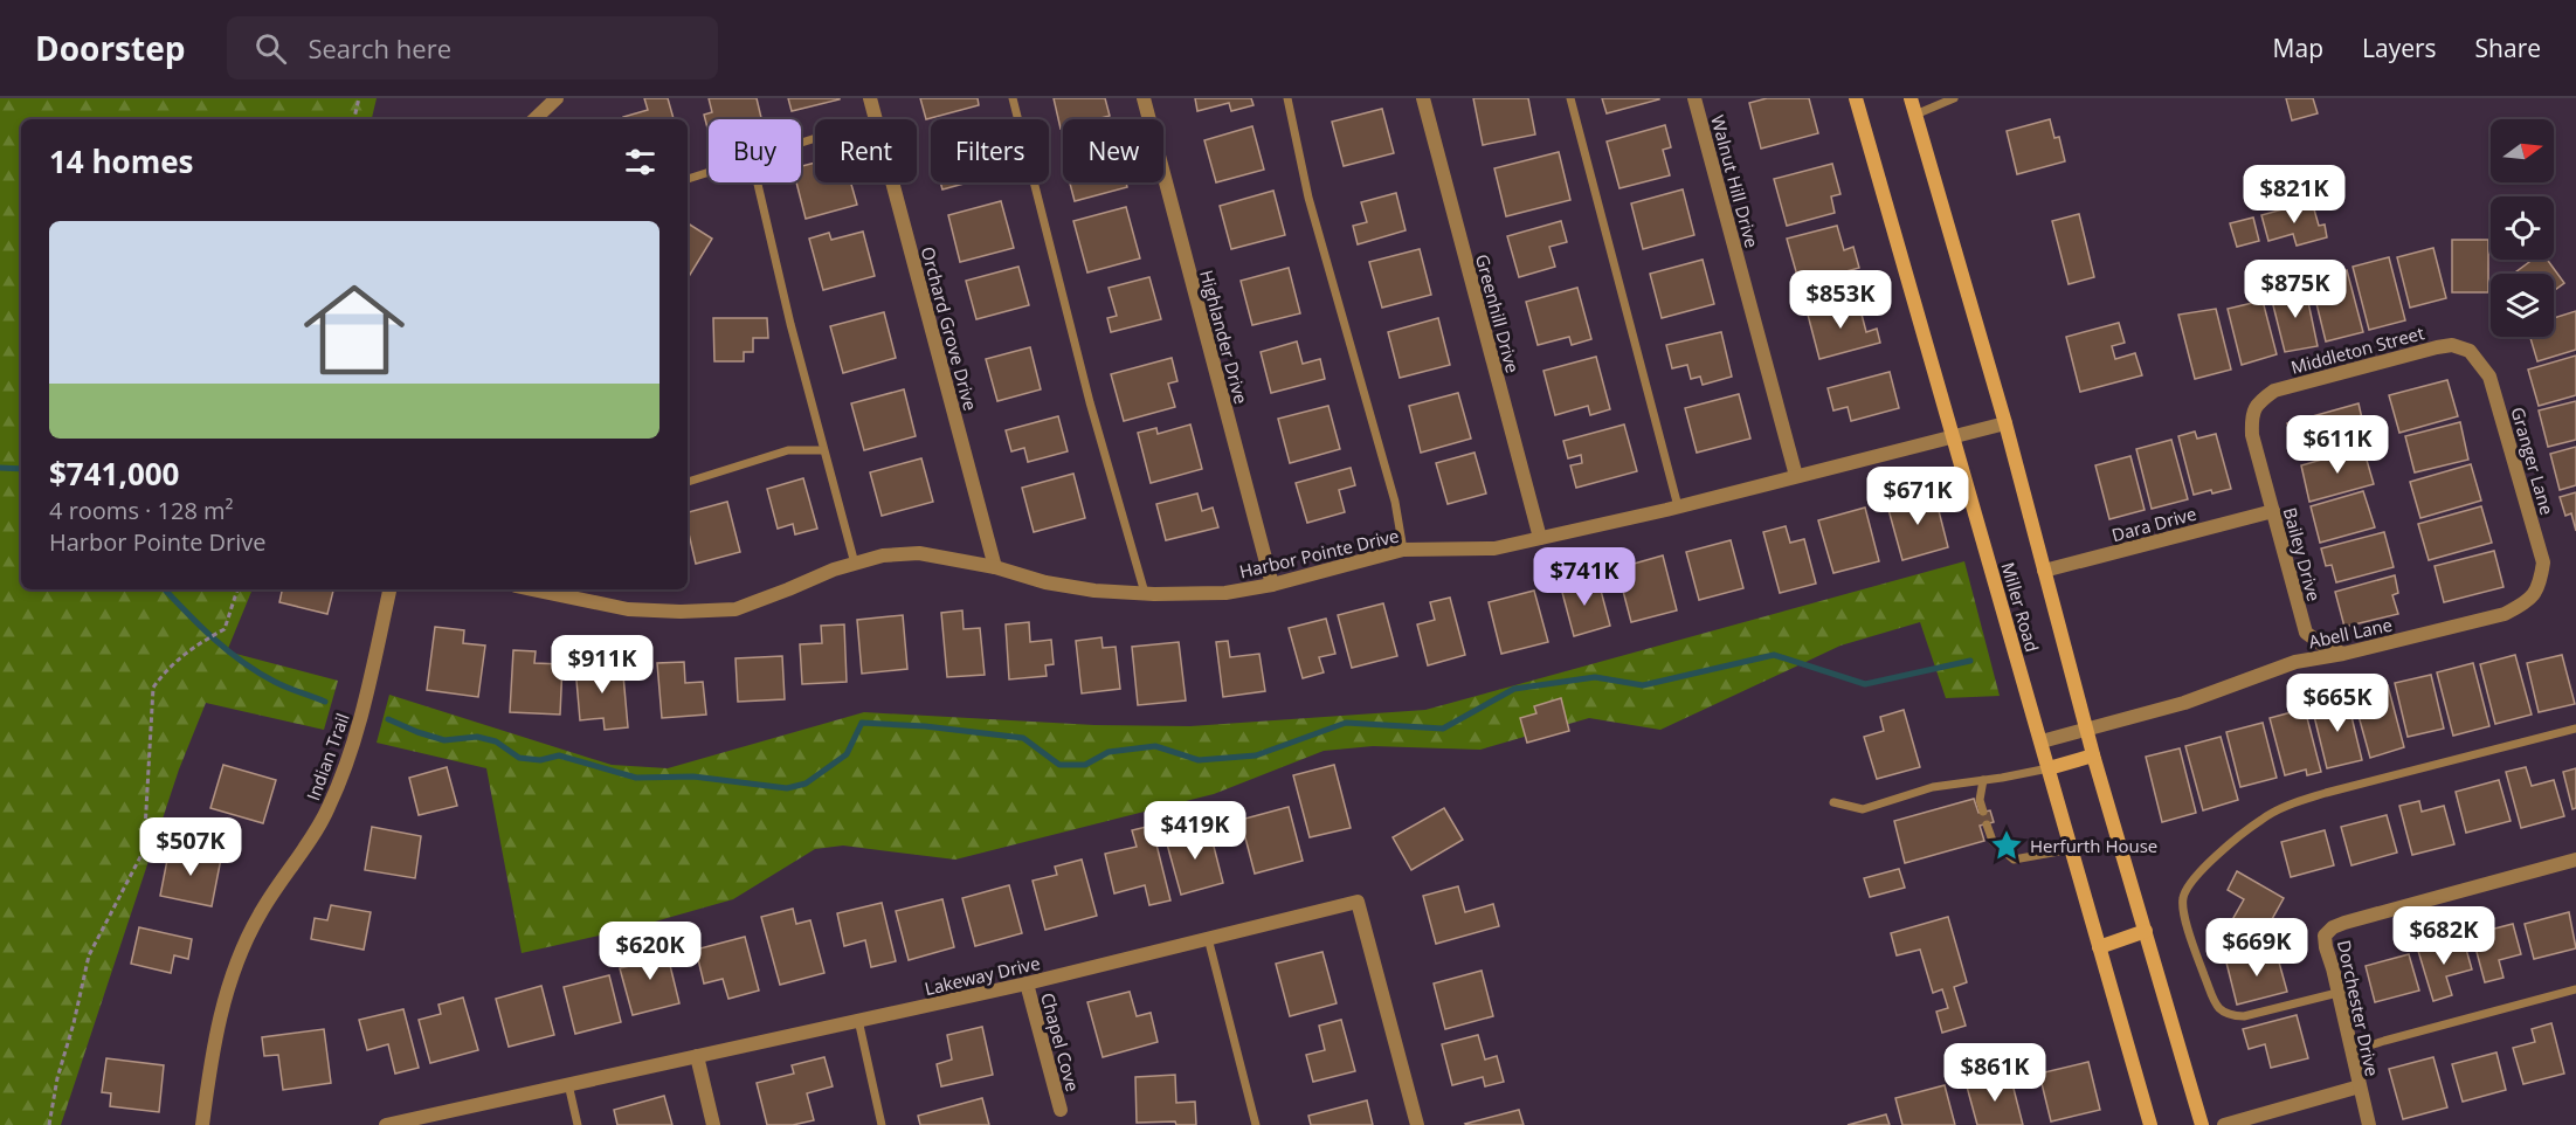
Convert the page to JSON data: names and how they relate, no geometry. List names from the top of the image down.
{
  "streets": {
    "main road": ["Miller Road"],
    "street": [
      "Walnut Hill Drive",
      "Greenhill Drive",
      "Orchard Grove Drive",
      "Highlander Drive",
      "Middleton Street",
      "Granger Lane",
      "Dara Drive",
      "Harbor Pointe Drive",
      "Bailey Drive",
      "Abell Lane",
      "Indian Trail",
      "Lakeway Drive",
      "Dorchester Drive",
      "Chapel Cove"
    ]
  },
  "crossings": [
    ["Walnut Hill Drive", "Harbor Pointe Drive"],
    ["Greenhill Drive", "Harbor Pointe Drive"],
    ["Orchard Grove Drive", "Harbor Pointe Drive"],
    ["Highlander Drive", "Harbor Pointe Drive"],
    ["Middleton Street", "Granger Lane"],
    ["Middleton Street", "Bailey Drive"],
    ["Granger Lane", "Abell Lane"],
    ["Dara Drive", "Bailey Drive"],
    ["Dara Drive", "Miller Road"],
    ["Harbor Pointe Drive", "Miller Road"],
    ["Bailey Drive", "Abell Lane"],
    ["Miller Road", "Abell Lane"],
    ["Lakeway Drive", "Chapel Cove"]
  ],
  "places": {
    "place": ["Herfurth House"]
  },
  "north": "right",
  "page": {
    "header": "Doorstep",
    "search": "Search here",
    "nav": ["Map", "Layers", "Share"],
    "chip": [
      "Buy",
      "Rent",
      "Filters",
      "New"
    ],
    "heading": "14 homes",
    "price": [
      "$821K",
      "$875K",
      "$853K",
      "$611K",
      "$671K",
      "$741K",
      "$911K",
      "$665K",
      "$419K",
      "$507K",
      "$682K",
      "$669K",
      "$620K",
      "$861K"
    ],
    "list": [
      {
        "name": "$741,000",
        "note": "4 rooms · 128 m² · Harbor Pointe Drive"
      }
    ]
  }
}
